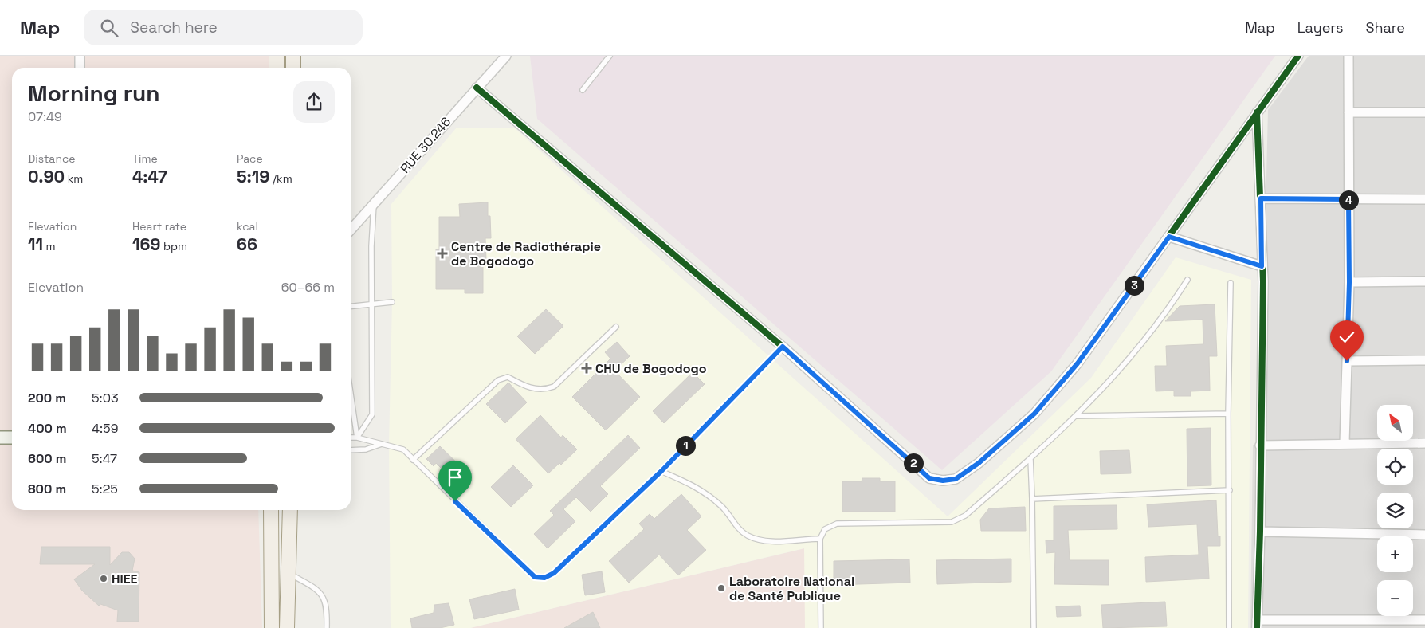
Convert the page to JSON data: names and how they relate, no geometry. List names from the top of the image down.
{
  "streets": {
    "street": ["RUE 30.246"]
  },
  "places": {
    "health": ["Centre de Radiothérapie de Bogodogo", "CHU de Bogodogo"],
    "other": ["HIEE", "Laboratoire National de Santé Publique"]
  },
  "north": "top left",
  "page": {
    "header": "Map",
    "search": "Search here",
    "nav": ["Map", "Layers", "Share"],
    "heading": ["Morning run", "07:49"],
    "stats": [
      ["Distance", "0.90 km"],
      ["Time", "4:47"],
      ["Pace", "5:19 /km"],
      ["Elevation", "11 m"],
      ["Heart rate", "169 bpm"],
      ["kcal", "66"]
    ],
    "pins": [
      "4",
      "3",
      "1",
      "2"
    ],
    "chart": ["Elevation", "60–66 m"],
    "list": [
      {
        "name": "200 m",
        "note": "5:03"
      },
      {
        "name": "400 m",
        "note": "4:59"
      },
      {
        "name": "600 m",
        "note": "5:47"
      },
      {
        "name": "800 m",
        "note": "5:25"
      }
    ],
    "map_buttons": ["+", "−"]
  }
}
